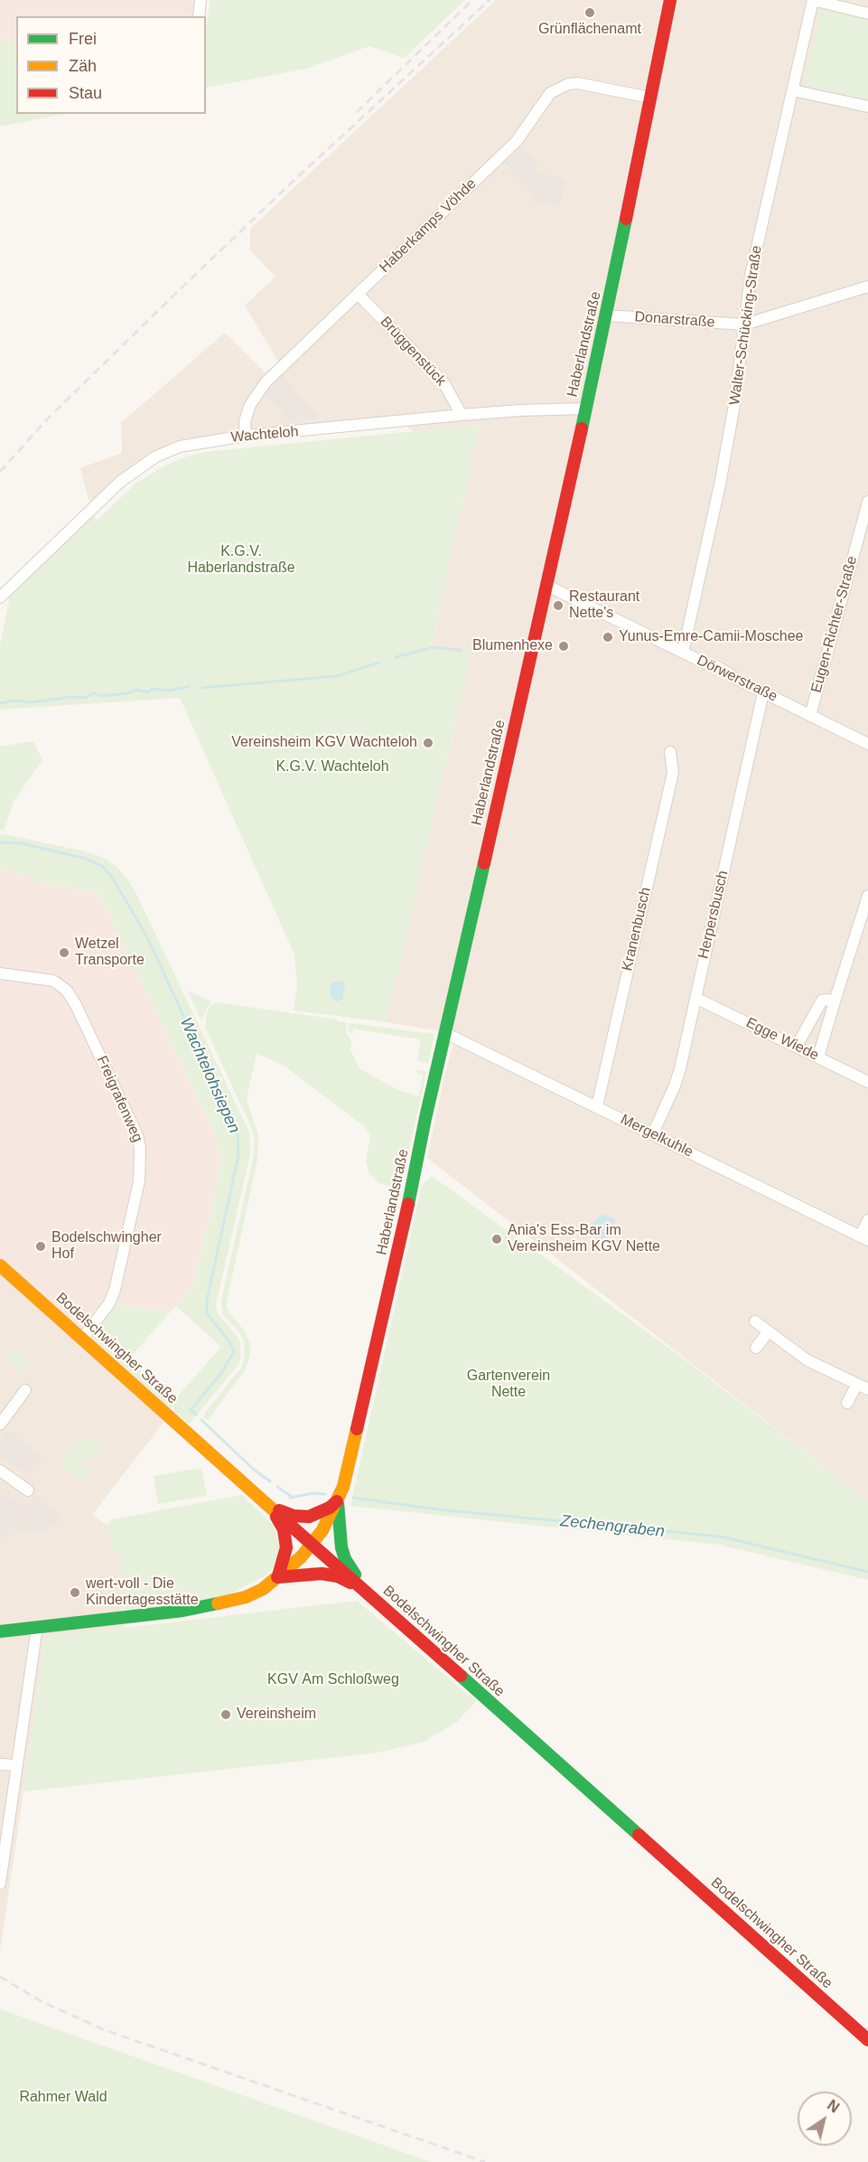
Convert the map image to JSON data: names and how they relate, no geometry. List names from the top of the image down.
{
  "streets": {
    "street": [
      "Haberkamps Vöhde",
      "Donarstraße",
      "Walter-Schücking-Straße",
      "Haberlandstraße",
      "Brüggenstück",
      "Wachteloh",
      "Eugen-Richter-Straße",
      "Dörwerstraße",
      "Herpersbusch",
      "Kranenbusch",
      "Egge Wiede",
      "Freigrafenweg",
      "Mergelkuhle",
      "Bodelschwingher Straße"
    ]
  },
  "crossings": [
    ["Haberkamps Vöhde", "Haberlandstraße"],
    ["Haberkamps Vöhde", "Brüggenstück"],
    ["Haberkamps Vöhde", "Wachteloh"],
    ["Donarstraße", "Walter-Schücking-Straße"],
    ["Donarstraße", "Haberlandstraße"],
    ["Walter-Schücking-Straße", "Dörwerstraße"],
    ["Haberlandstraße", "Wachteloh"],
    ["Haberlandstraße", "Dörwerstraße"],
    ["Haberlandstraße", "Mergelkuhle"],
    ["Haberlandstraße", "Bodelschwingher Straße"],
    ["Brüggenstück", "Wachteloh"],
    ["Eugen-Richter-Straße", "Dörwerstraße"],
    ["Dörwerstraße", "Herpersbusch"],
    ["Herpersbusch", "Egge Wiede"],
    ["Herpersbusch", "Mergelkuhle"],
    ["Kranenbusch", "Mergelkuhle"],
    ["Freigrafenweg", "Bodelschwingher Straße"]
  ],
  "water": ["Wachtelohsiepen", "Zechengraben"],
  "parks": [
    "K.G.V. Haberlandstraße",
    "K.G.V. Wachteloh",
    "Gartenverein Nette",
    "KGV Am Schloßweg",
    "Rahmer Wald"
  ],
  "places": [
    "Grünflächenamt",
    "Restaurant Nette's",
    "Yunus-Emre-Camii-Moschee",
    "Blumenhexe",
    "Vereinsheim KGV Wachteloh",
    "Wetzel Transporte",
    "Ania's Ess-Bar im Vereinsheim KGV Nette",
    "Bodelschwingher Hof",
    "wert-voll - Die Kindertagesstätte",
    "Vereinsheim"
  ],
  "legend": ["Frei", "Zäh", "Stau"],
  "north": "top right"
}
